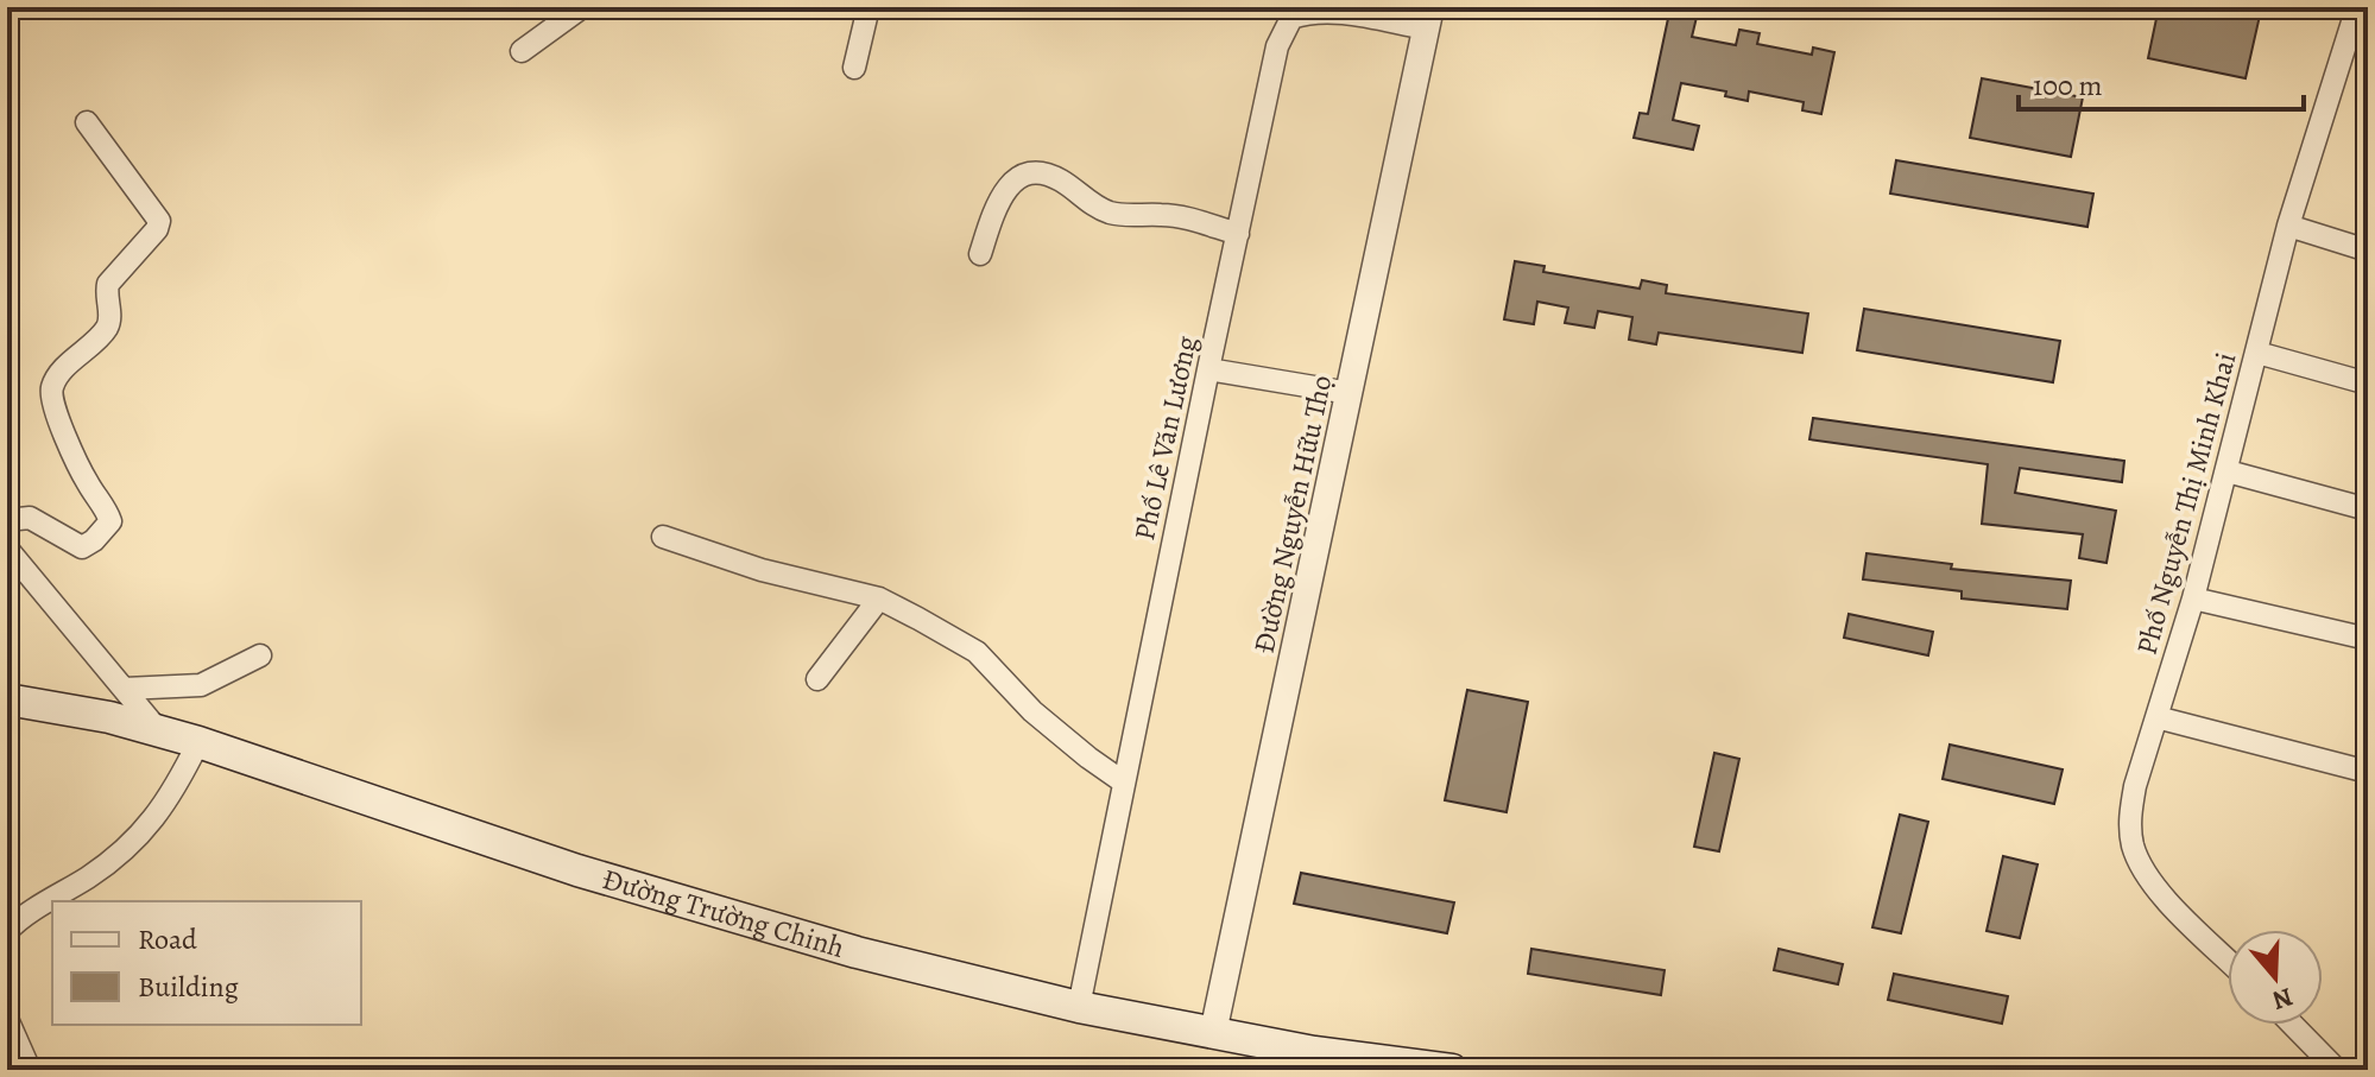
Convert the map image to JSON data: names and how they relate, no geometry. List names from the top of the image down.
{
  "streets": {
    "main road": ["Đường Trường Chinh"],
    "street": ["Phố Lê Văn Lương", "Phố Nguyễn Thị Minh Khai", "Đường Nguyễn Hữu Thọ"]
  },
  "crossings": [
    ["Phố Lê Văn Lương", "Đường Nguyễn Hữu Thọ"],
    ["Phố Lê Văn Lương", "Đường Trường Chinh"],
    ["Đường Nguyễn Hữu Thọ", "Đường Trường Chinh"]
  ],
  "legend": ["Road", "Building"],
  "scale_bar": "100 m",
  "north": "bottom"
}
